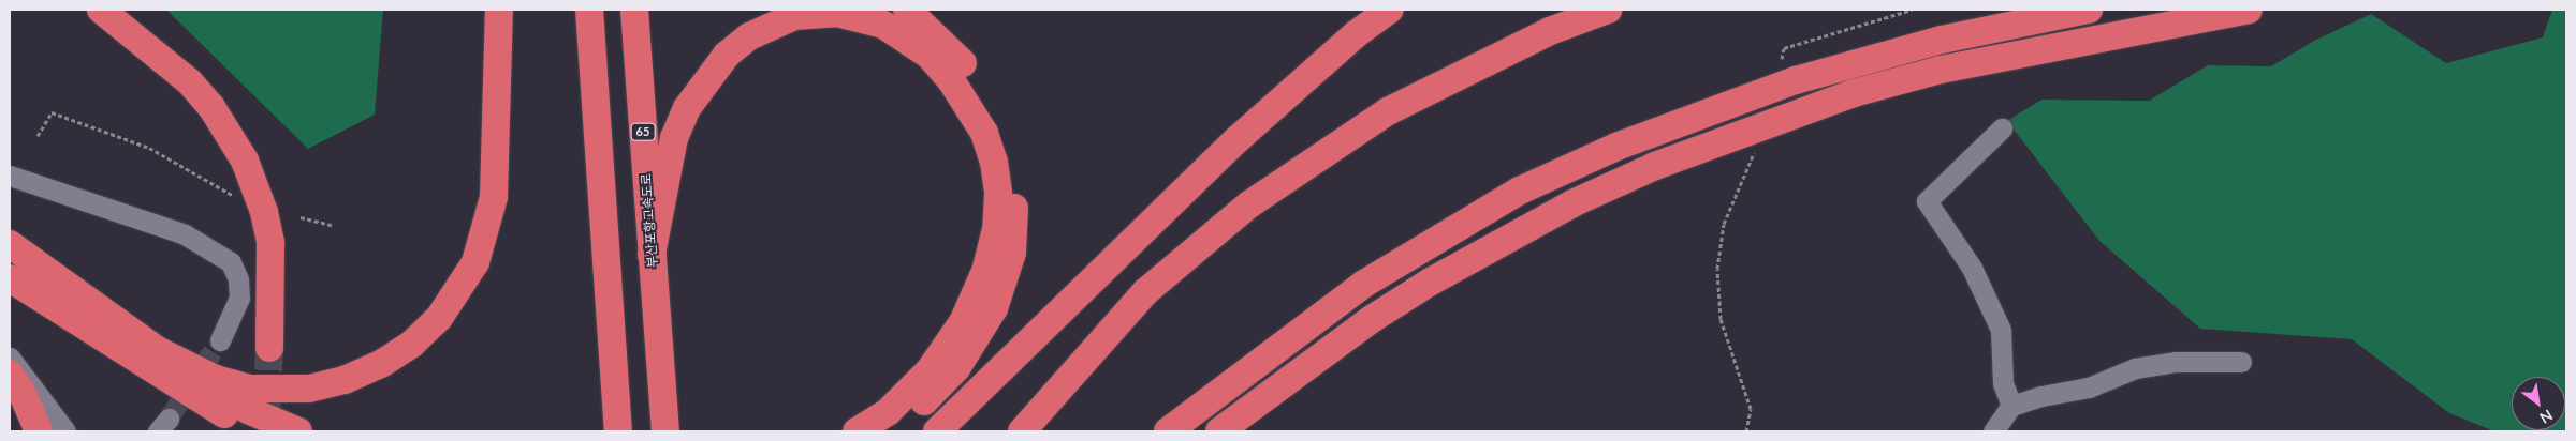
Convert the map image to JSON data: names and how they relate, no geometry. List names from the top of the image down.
{
  "streets": {
    "highway": ["65", "부산포항고속도로"]
  },
  "north": "bottom right"
}
